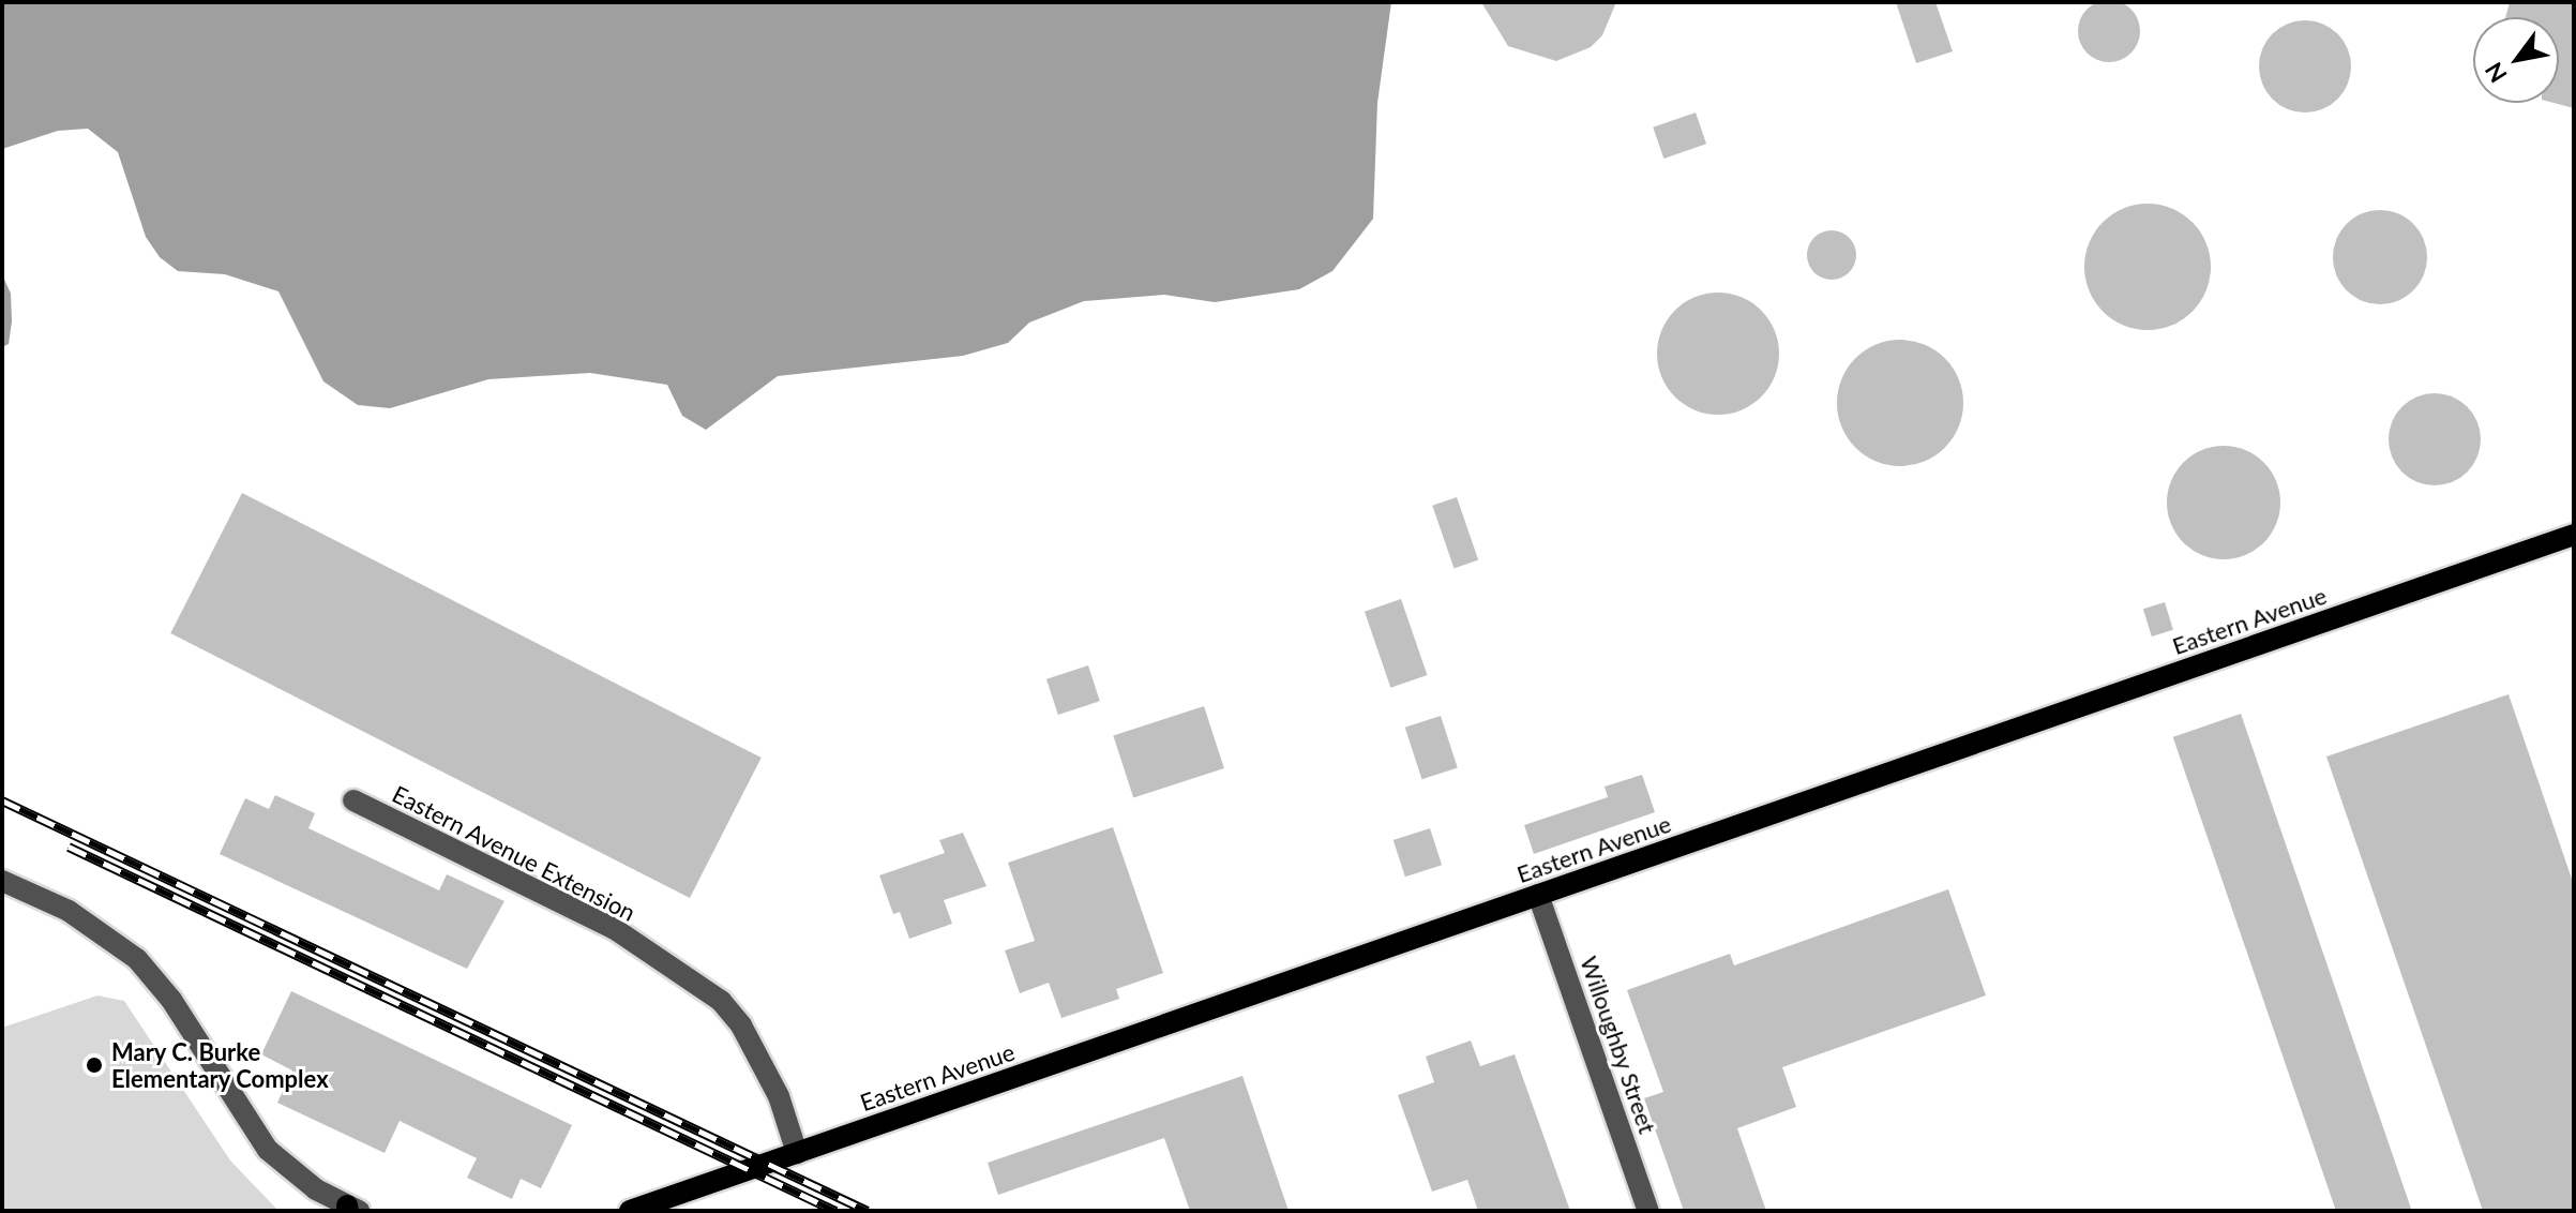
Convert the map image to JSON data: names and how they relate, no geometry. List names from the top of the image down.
{
  "streets": {
    "main road": ["Eastern Avenue"],
    "street": ["Eastern Avenue Extension", "Willoughby Street"]
  },
  "crossings": [
    ["Eastern Avenue", "Eastern Avenue Extension"],
    ["Eastern Avenue", "Willoughby Street"]
  ],
  "places": ["Mary C. Burke Elementary Complex"],
  "north": "bottom left"
}
